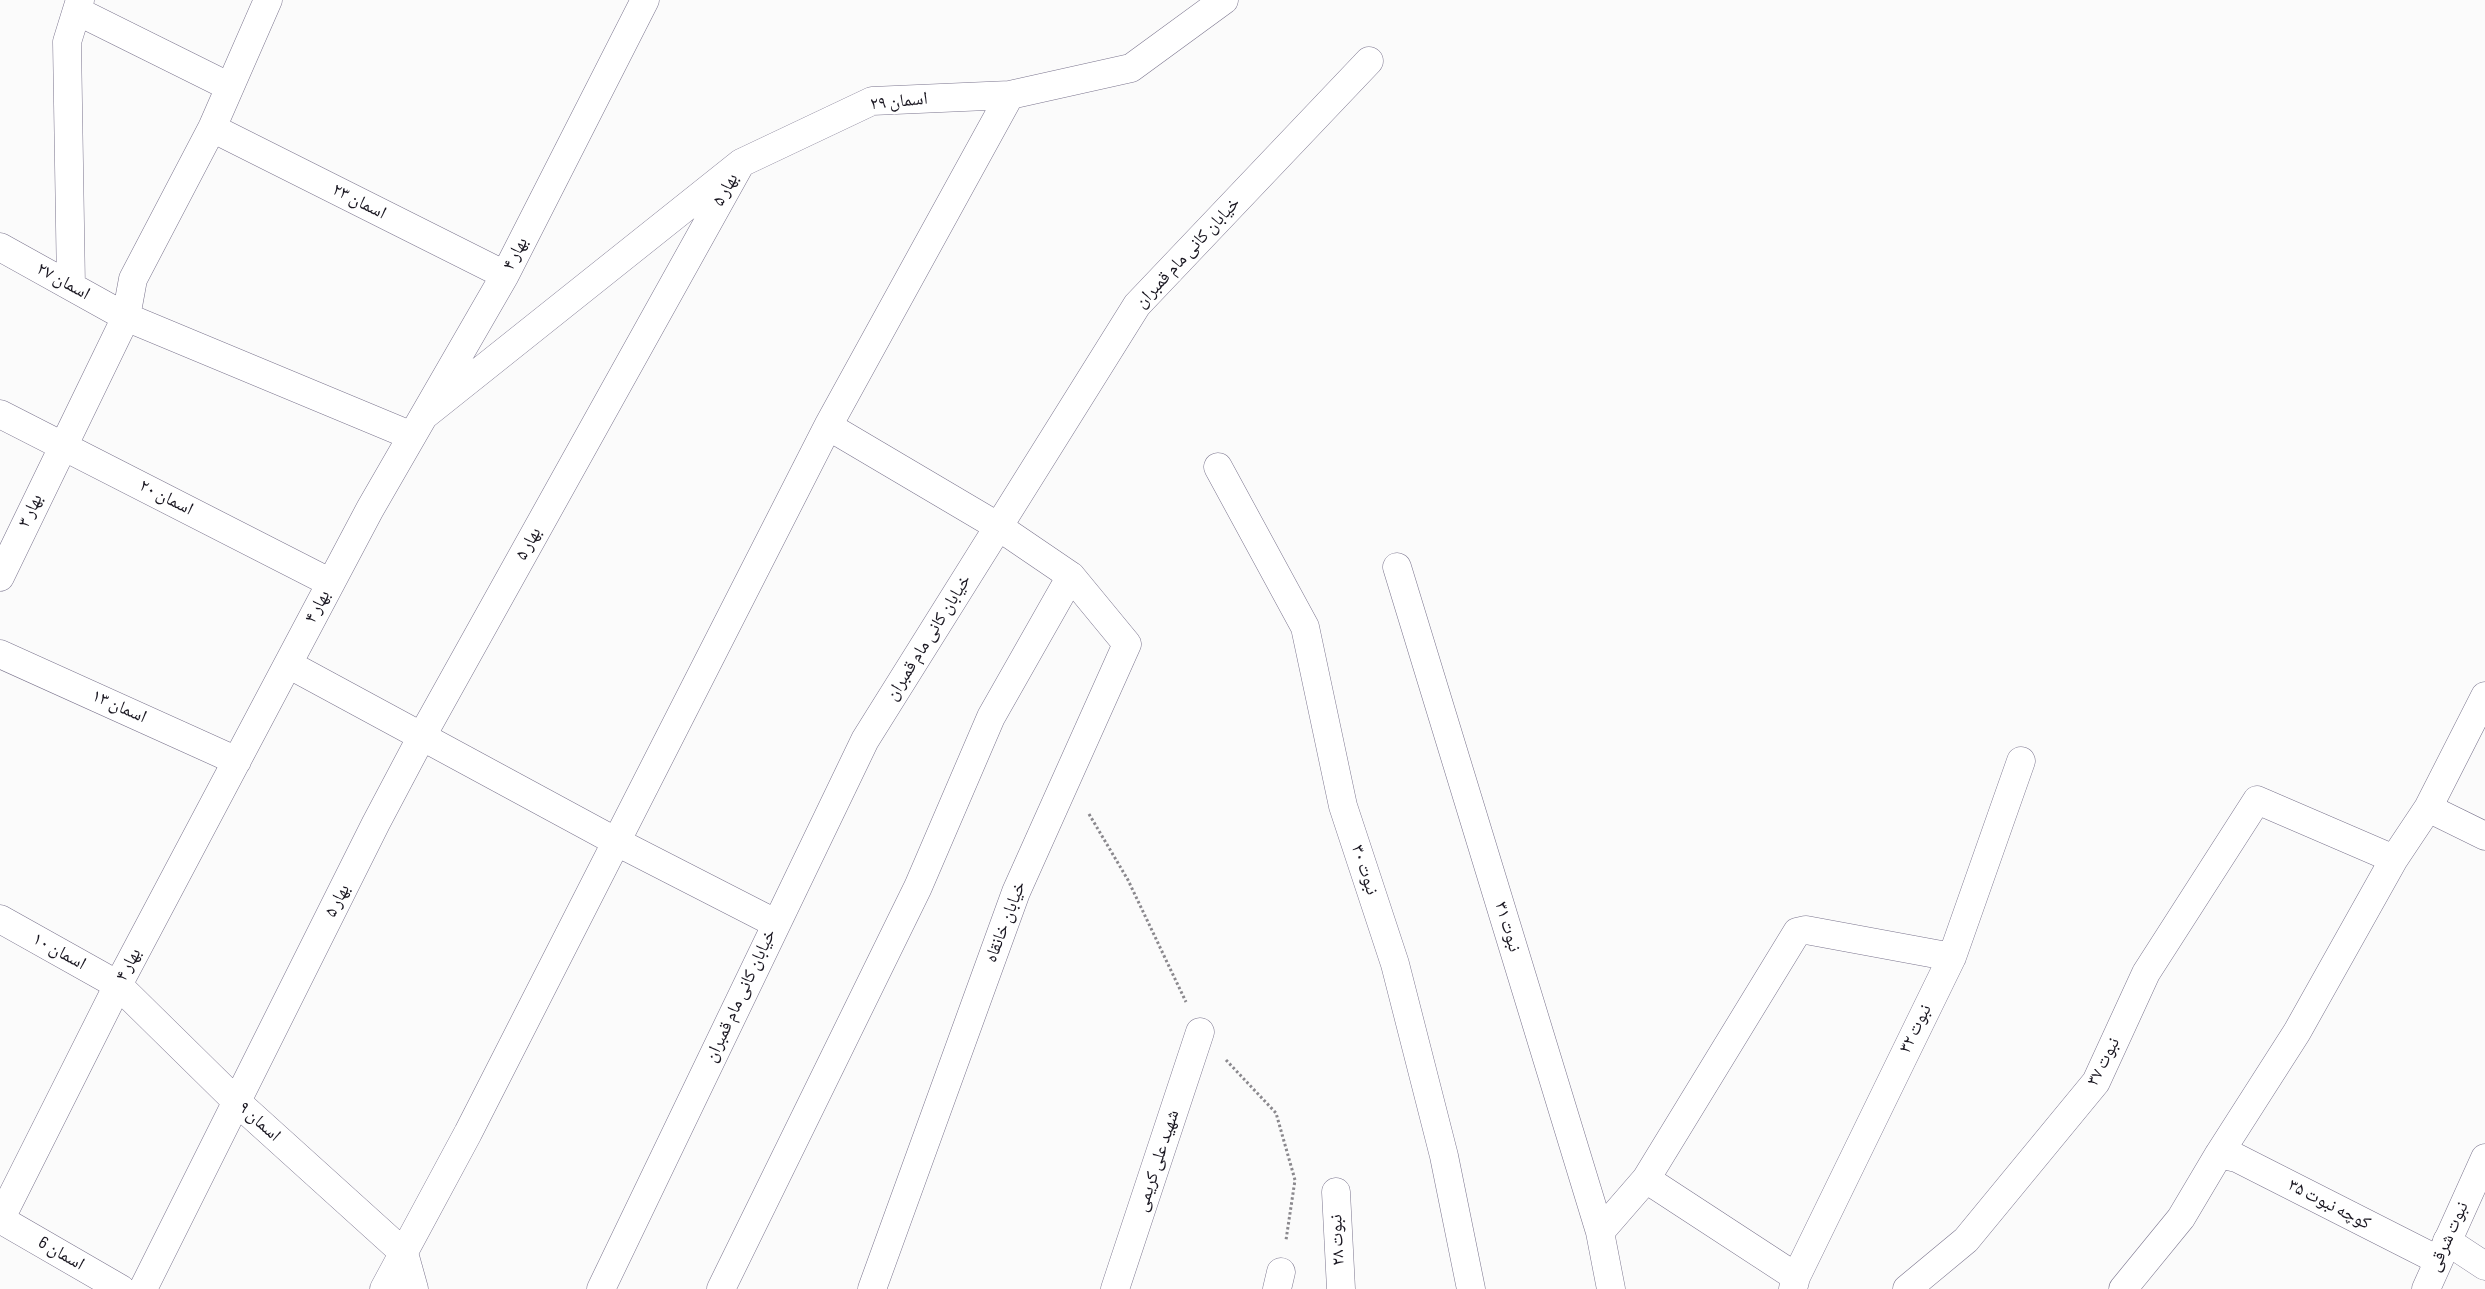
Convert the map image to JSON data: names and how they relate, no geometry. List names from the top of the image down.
{
  "streets": {
    "street": [
      "اسمان ۲۹",
      "بهار ۵",
      "اسمان ۲۳",
      "خیابان کانی مام قمبران",
      "بهار ۴",
      "اسمان ۲۷",
      "اسمان ۲۰",
      "بهار ۳",
      "اسمان ۱۳",
      "نبوت ۳۰",
      "خیابان خانقاه",
      "نبوت ۳۱",
      "اسمان ۱۰",
      "نبوت ۳۲",
      "نبوت ۳۷",
      "اسمان ۹",
      "شهید علی کریمی",
      "کوچه نبوت ۳۵",
      "نبوت شرقی",
      "نبوت ۲۸",
      "اسمان 6"
    ]
  },
  "crossings": [
    ["اسمان ۲۹", "بهار ۵"],
    ["بهار ۵", "بهار ۴"],
    ["بهار ۵", "اسمان ۲۷"],
    ["بهار ۵", "اسمان ۹"],
    ["اسمان ۲۳", "بهار ۴"],
    ["اسمان ۲۳", "بهار ۳"],
    ["بهار ۴", "اسمان ۲۷"],
    ["بهار ۴", "اسمان ۲۰"],
    ["بهار ۴", "اسمان ۱۳"],
    ["بهار ۴", "اسمان ۱۰"],
    ["بهار ۴", "اسمان ۹"],
    ["بهار ۴", "اسمان 6"],
    ["اسمان ۲۷", "بهار ۳"],
    ["اسمان ۲۰", "بهار ۳"],
    ["اسمان ۱۰", "اسمان ۹"],
    ["کوچه نبوت ۳۵", "نبوت شرقی"]
  ]
}
